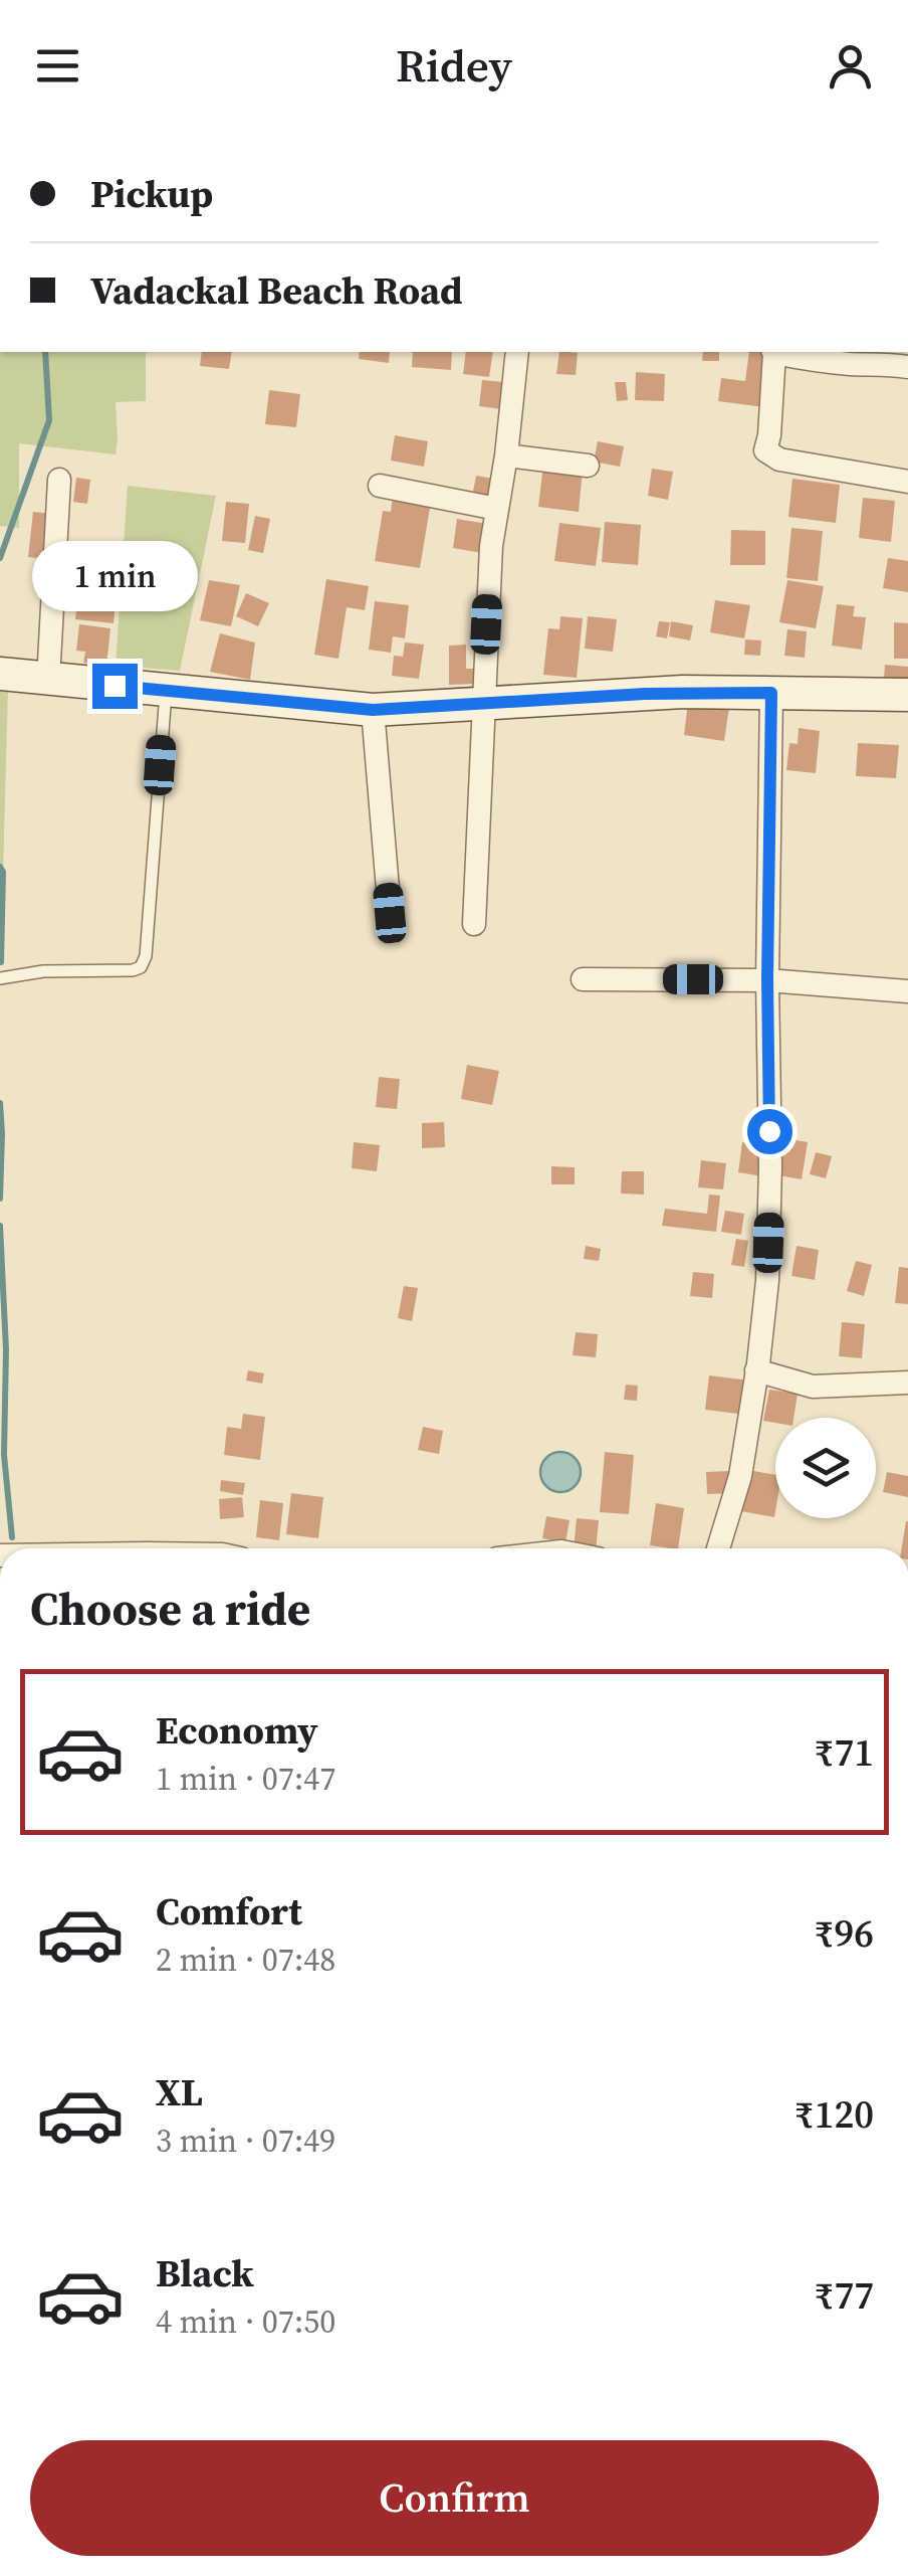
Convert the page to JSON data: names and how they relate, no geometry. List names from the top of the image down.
{
  "page": {
    "header": "Ridey",
    "banner": ["Pickup", "Vadackal Beach Road"],
    "bubble": "1 min",
    "heading": "Choose a ride",
    "list": [
      {
        "name": "Economy",
        "note": "1 min · 07:47",
        "value": "₹71"
      },
      {
        "name": "Comfort",
        "note": "2 min · 07:48",
        "value": "₹96"
      },
      {
        "name": "XL",
        "note": "3 min · 07:49",
        "value": "₹120"
      },
      {
        "name": "Black",
        "note": "4 min · 07:50",
        "value": "₹77"
      }
    ],
    "buttons": "Confirm"
  }
}
